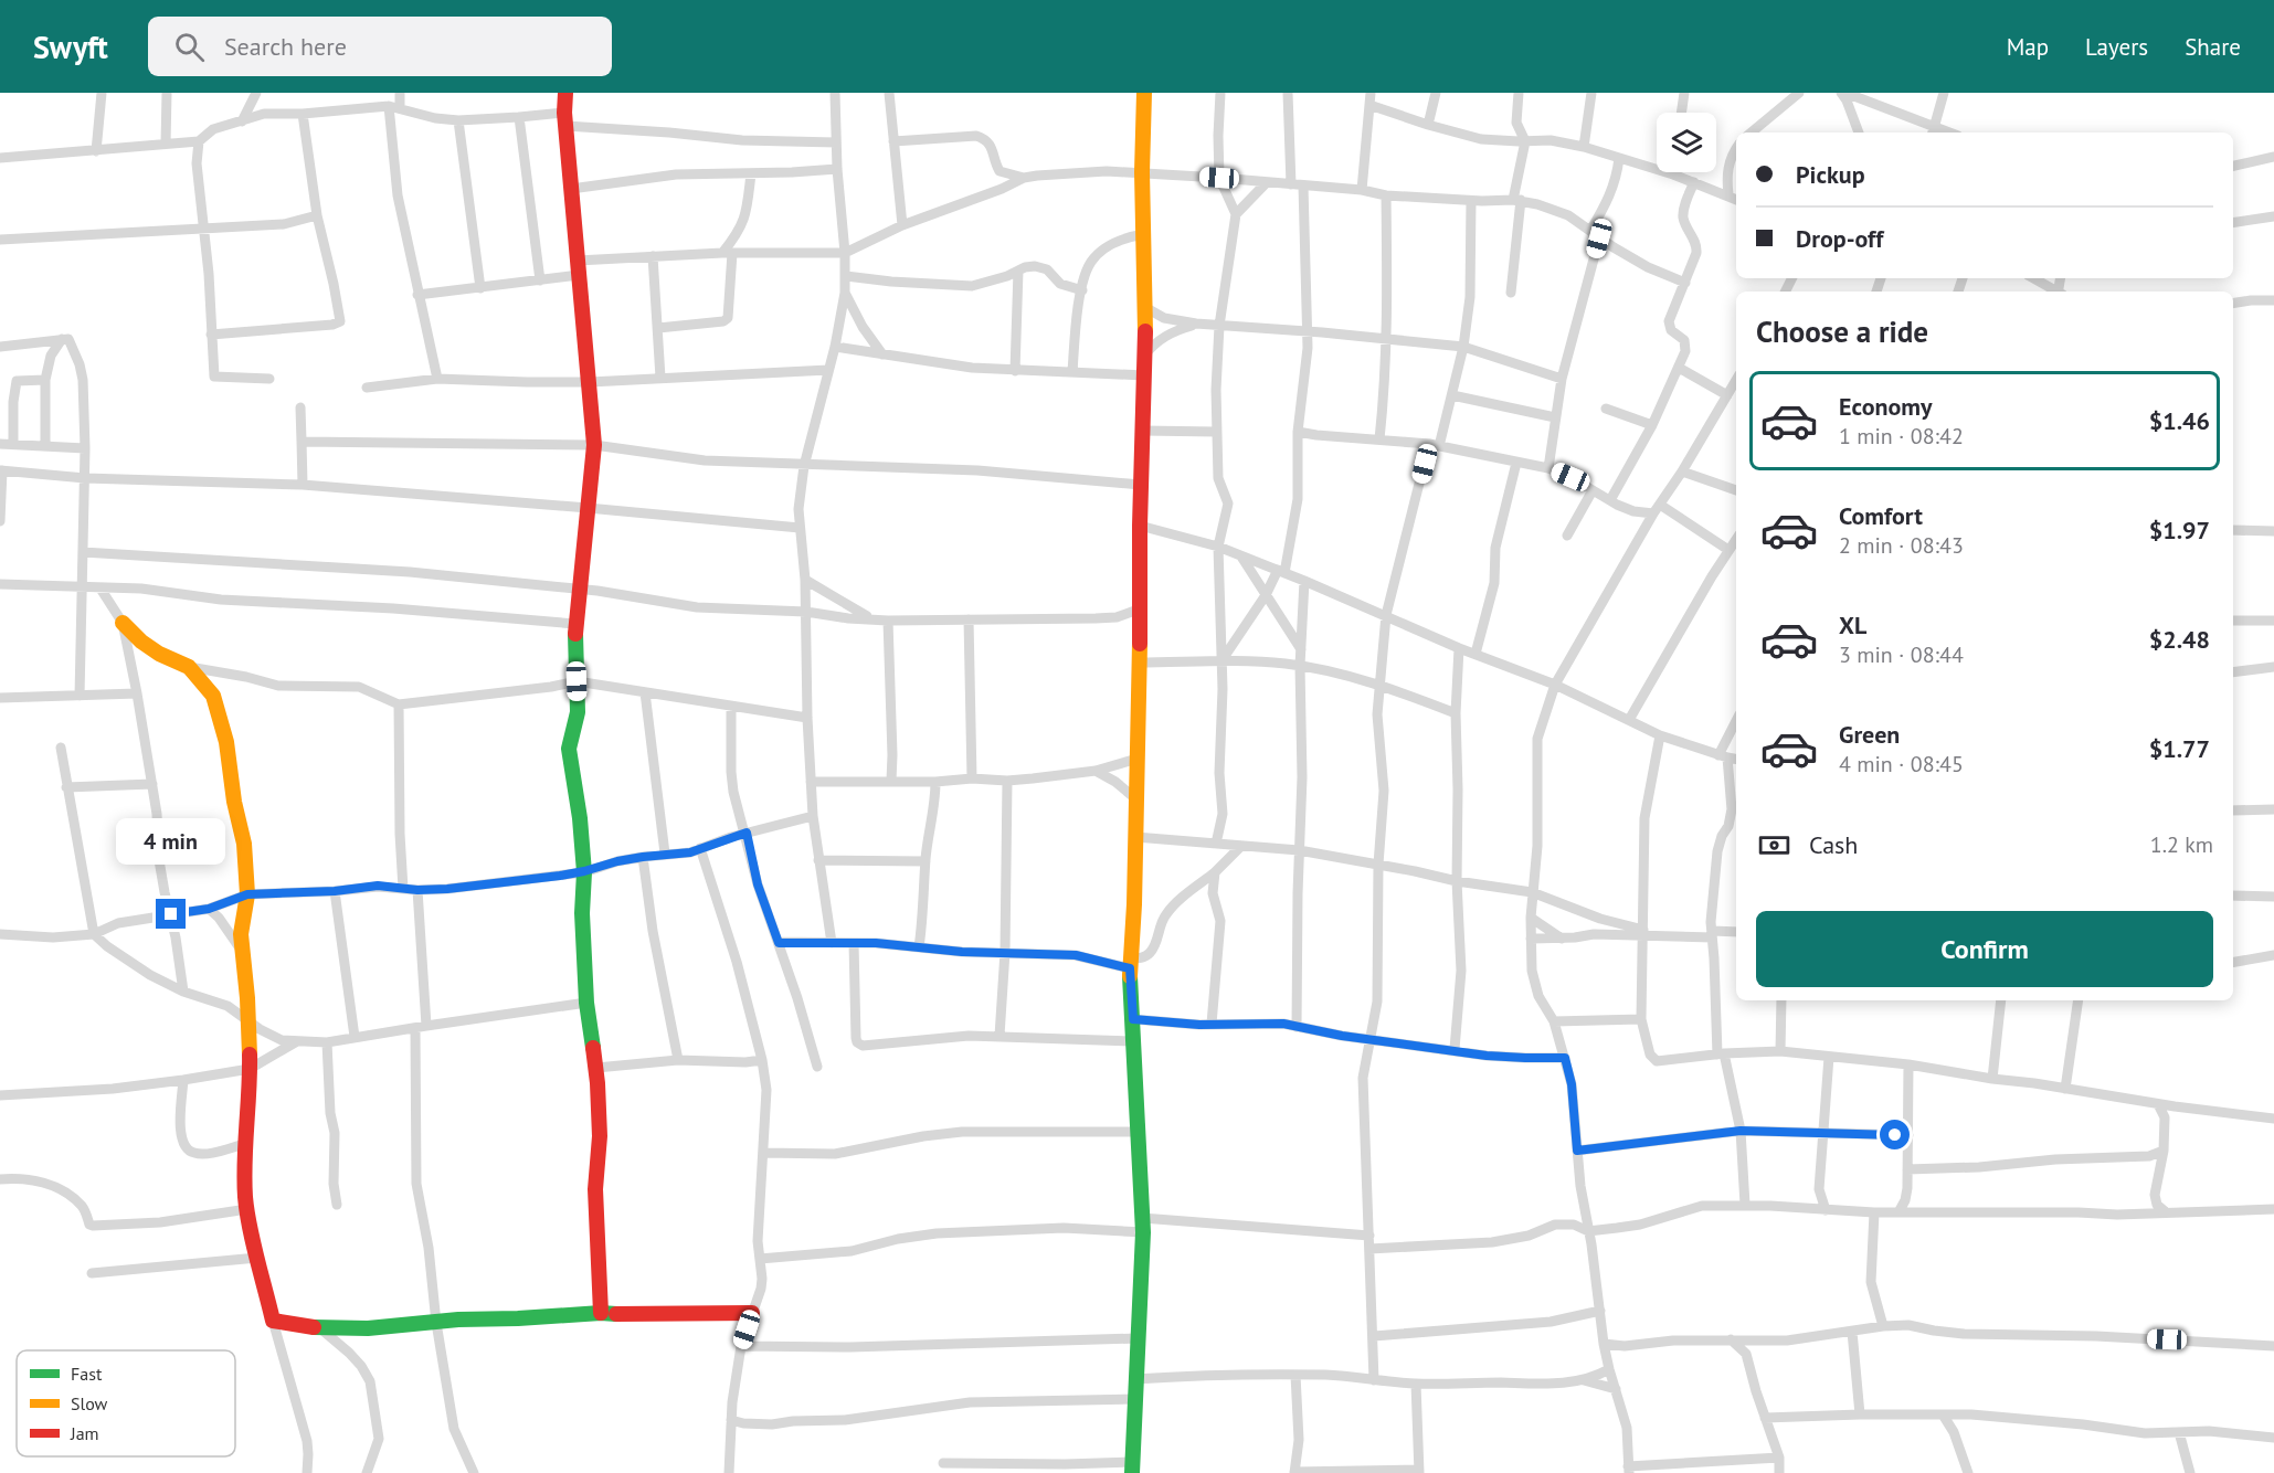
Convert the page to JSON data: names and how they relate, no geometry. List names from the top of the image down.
{
  "legend": ["Fast", "Slow", "Jam"],
  "page": {
    "header": "Swyft",
    "search": "Search here",
    "nav": ["Map", "Layers", "Share"],
    "banner": ["Pickup", "Drop-off"],
    "heading": "Choose a ride",
    "list": [
      {
        "name": "Economy",
        "note": "1 min · 08:42",
        "value": "$1.46"
      },
      {
        "name": "Comfort",
        "note": "2 min · 08:43",
        "value": "$1.97"
      },
      {
        "name": "XL",
        "note": "3 min · 08:44",
        "value": "$2.48"
      },
      {
        "name": "Green",
        "note": "4 min · 08:45",
        "value": "$1.77"
      }
    ],
    "pay": ["Cash", "1.2 km"],
    "bubble": "4 min",
    "buttons": "Confirm"
  }
}
